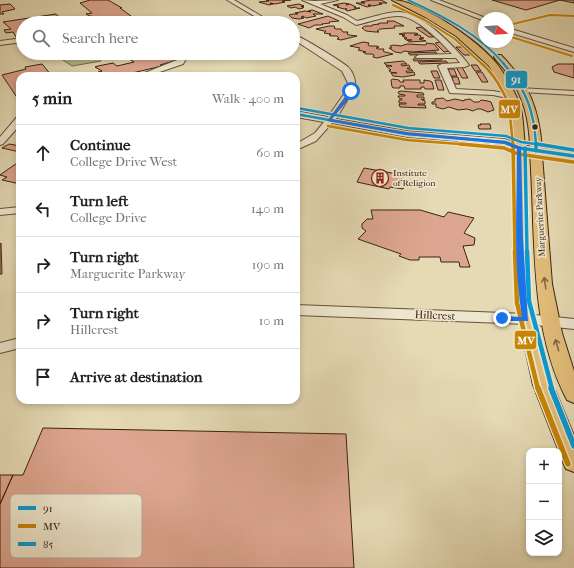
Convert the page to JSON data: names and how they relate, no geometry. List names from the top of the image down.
{
  "streets": {
    "main road": ["Marguerite Parkway"],
    "street": ["Hillcrest"]
  },
  "crossings": [
    ["Marguerite Parkway", "Hillcrest"]
  ],
  "places": {
    "building": ["Institute of Religion"]
  },
  "lines": ["transit line 91", "transit line MV", "transit line 85"],
  "legend": ["91", "MV", "85"],
  "north": "right",
  "page": {
    "search": "Search here",
    "heading": ["5 min", "Walk · 400 m"],
    "list": [
      ["Continue", "College Drive West", "60 m"],
      ["Turn left", "College Drive", "140 m"],
      ["Turn right", "Marguerite Parkway", "190 m"],
      ["Turn right", "Hillcrest", "10 m"],
      "Arrive at destination"
    ],
    "map_buttons": ["+", "−"]
  }
}
